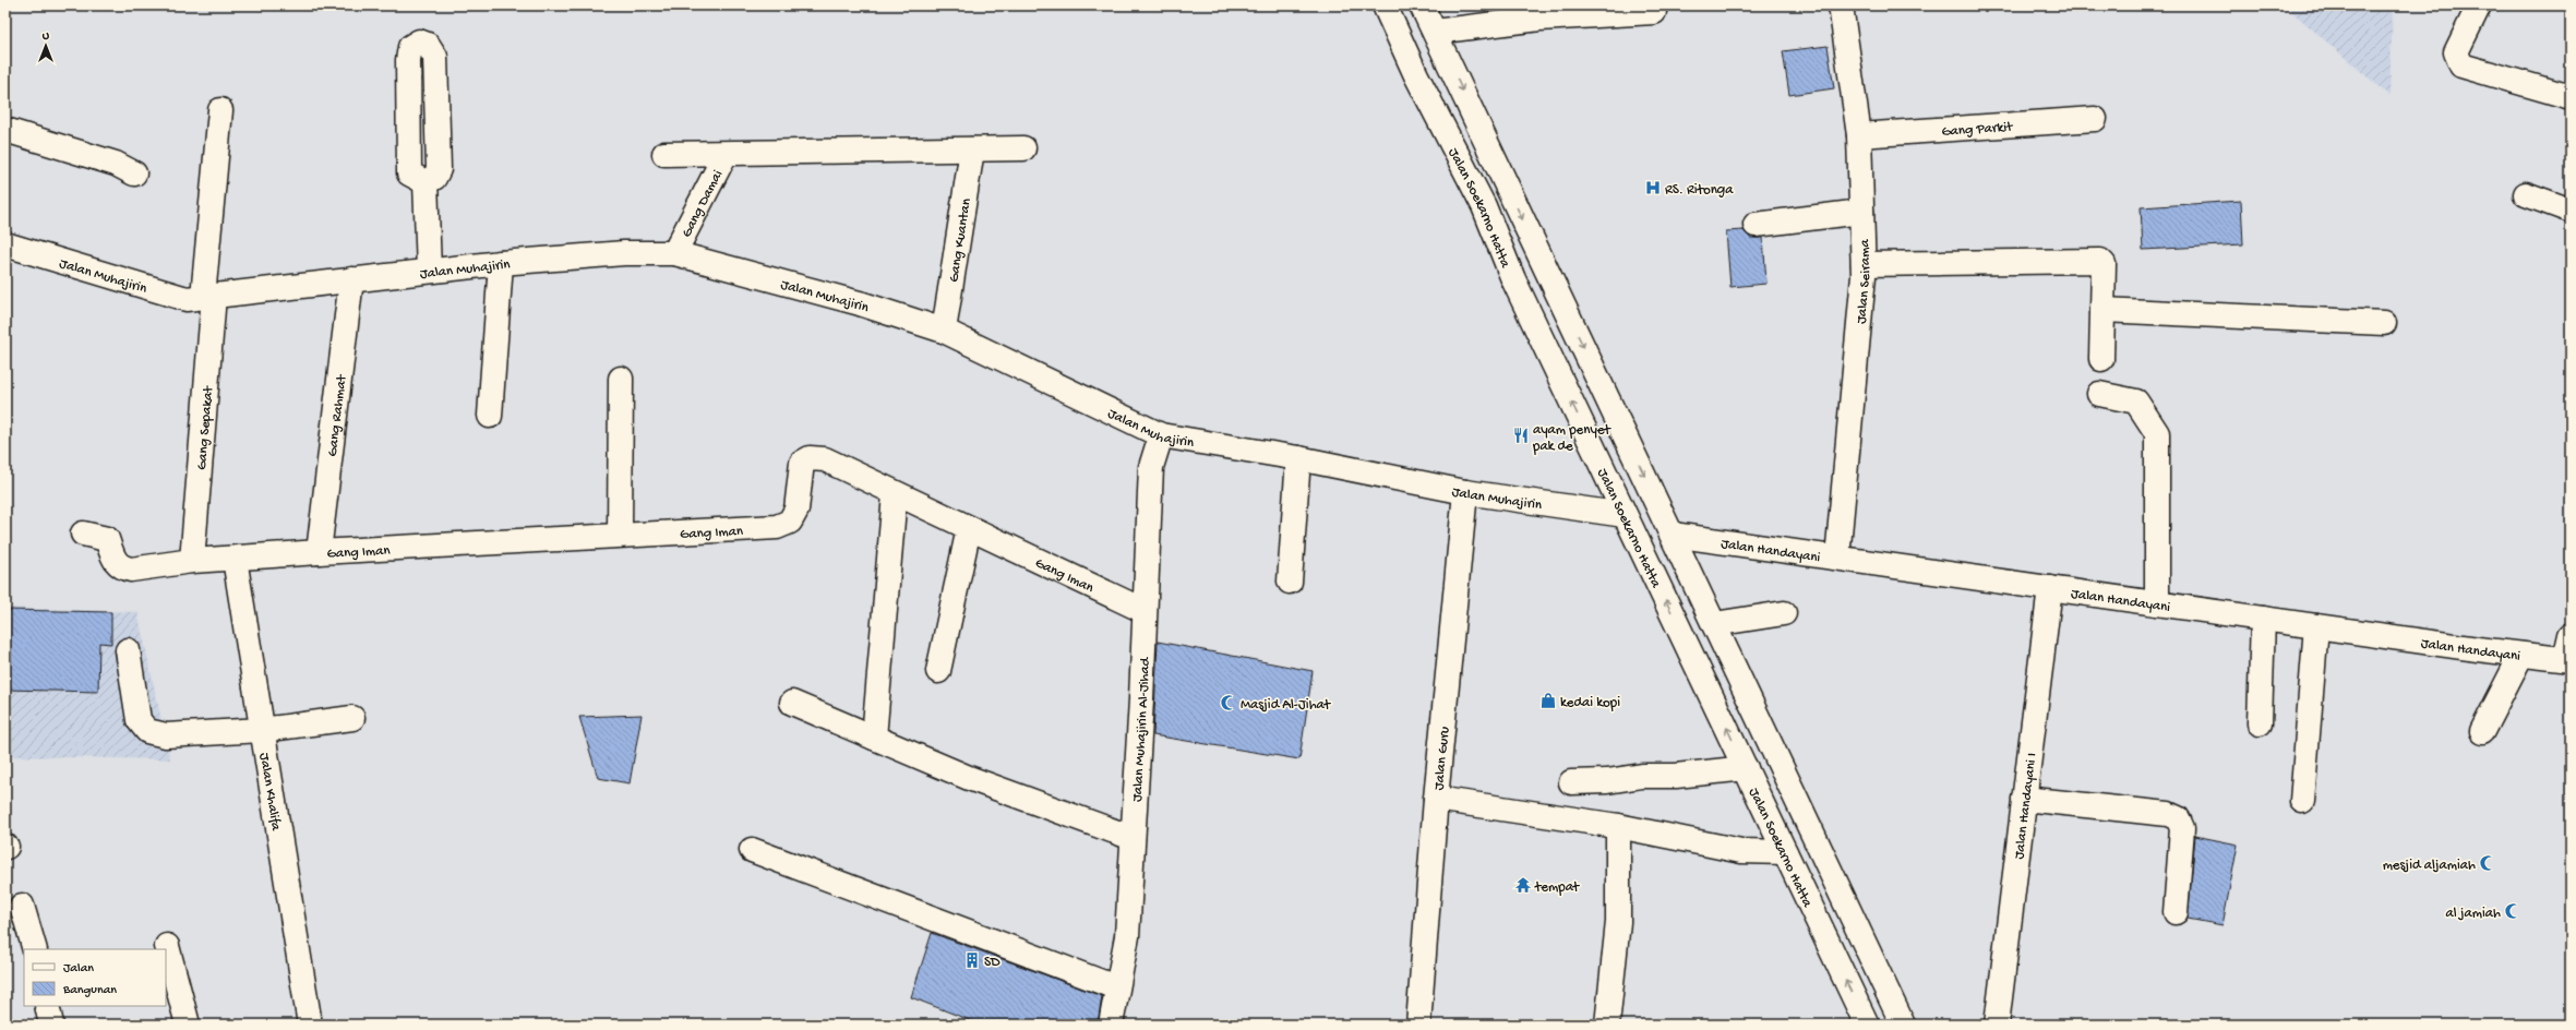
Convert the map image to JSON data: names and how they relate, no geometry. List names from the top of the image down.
{
  "streets": {
    "street": [
      "Gang Parkit",
      "Gang Damai",
      "Jalan Soekarno Hatta",
      "Gang Kuantan",
      "Jalan Muhajirin",
      "Jalan Seirama",
      "Gang Rahmat",
      "Gang Sepakat",
      "Gang Iman",
      "Jalan Handayani",
      "Jalan Muhajirin Al-Jihad",
      "Jalan Guru",
      "Jalan Khalifa",
      "Jalan Handayani I"
    ]
  },
  "crossings": [
    ["Gang Parkit", "Jalan Seirama"],
    ["Gang Damai", "Jalan Muhajirin"],
    ["Jalan Soekarno Hatta", "Jalan Muhajirin"],
    ["Gang Kuantan", "Jalan Muhajirin"],
    ["Jalan Muhajirin", "Gang Rahmat"],
    ["Jalan Muhajirin", "Gang Sepakat"],
    ["Jalan Muhajirin", "Jalan Muhajirin Al-Jihad"],
    ["Jalan Muhajirin", "Jalan Guru"],
    ["Jalan Seirama", "Jalan Handayani"],
    ["Gang Rahmat", "Gang Iman"],
    ["Gang Sepakat", "Gang Iman"],
    ["Gang Iman", "Jalan Muhajirin Al-Jihad"],
    ["Gang Iman", "Jalan Khalifa"],
    ["Jalan Handayani", "Jalan Handayani I"]
  ],
  "places": {
    "hospital": ["RS. Ritonga"],
    "restaurant": ["ayam penyet pak de"],
    "shop": ["kedai kopi"],
    "mosque": ["Masjid Al-Jihat", "mesjid aljamiah", "al jamiah"],
    "temple": ["tempat"],
    "building": ["SD"]
  },
  "legend": ["Jalan", "Bangunan"],
  "north": "top"
}
